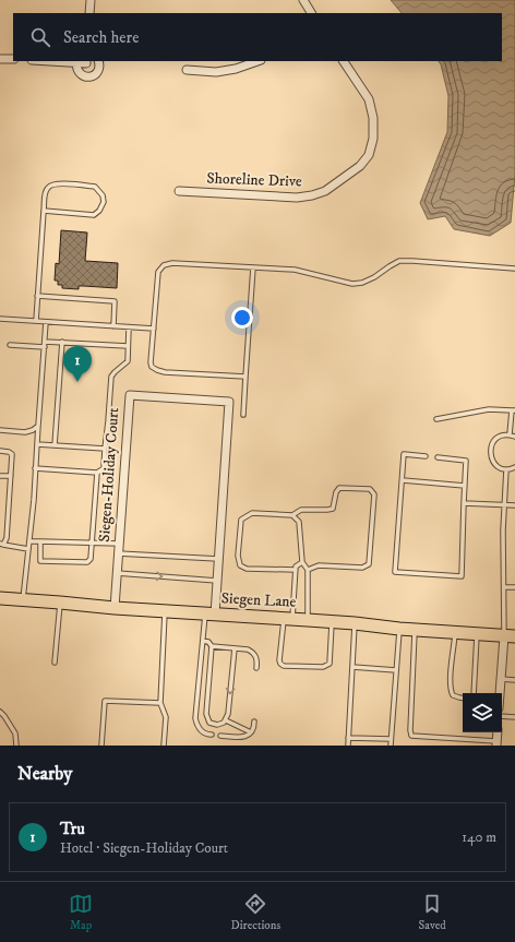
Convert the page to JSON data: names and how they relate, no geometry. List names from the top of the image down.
{
  "streets": {
    "main road": ["Siegen Lane"],
    "street": ["Shoreline Drive", "Siegen-Holiday Court"]
  },
  "crossings": [
    ["Siegen-Holiday Court", "Siegen Lane"]
  ],
  "page": {
    "search": "Search here",
    "pins": "1",
    "heading": "Nearby",
    "list": [
      {
        "mark": "1",
        "name": "Tru",
        "note": "Hotel · Siegen-Holiday Court",
        "value": "140 m"
      }
    ],
    "nav": ["Map", "Directions", "Saved"]
  }
}
